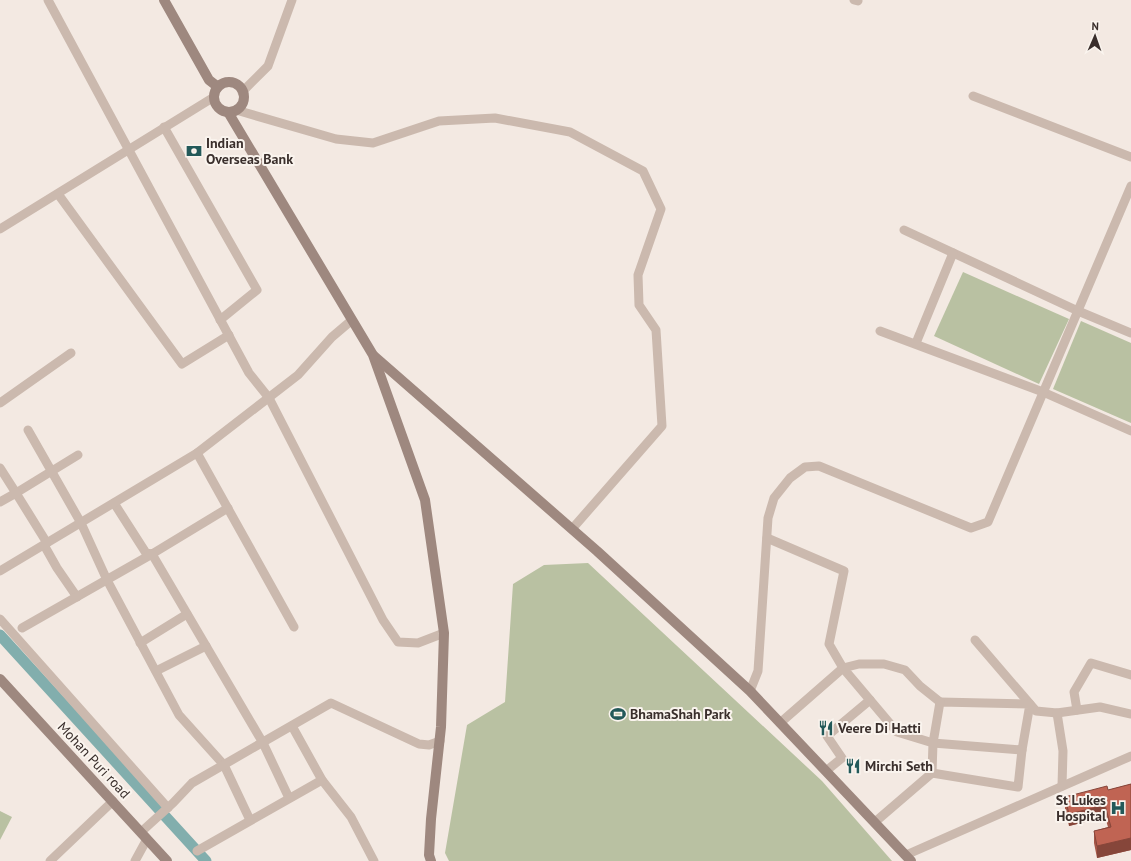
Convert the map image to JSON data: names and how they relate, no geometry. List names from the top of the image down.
{
  "streets": {
    "street": ["Mohan Puri road"]
  },
  "places": {
    "bank": ["Indian Overseas Bank"],
    "sports": ["BhamaShah Park"],
    "restaurant": ["Veere Di Hatti", "Mirchi Seth"],
    "hospital": ["St Lukes Hospital"]
  },
  "north": "top"
}
